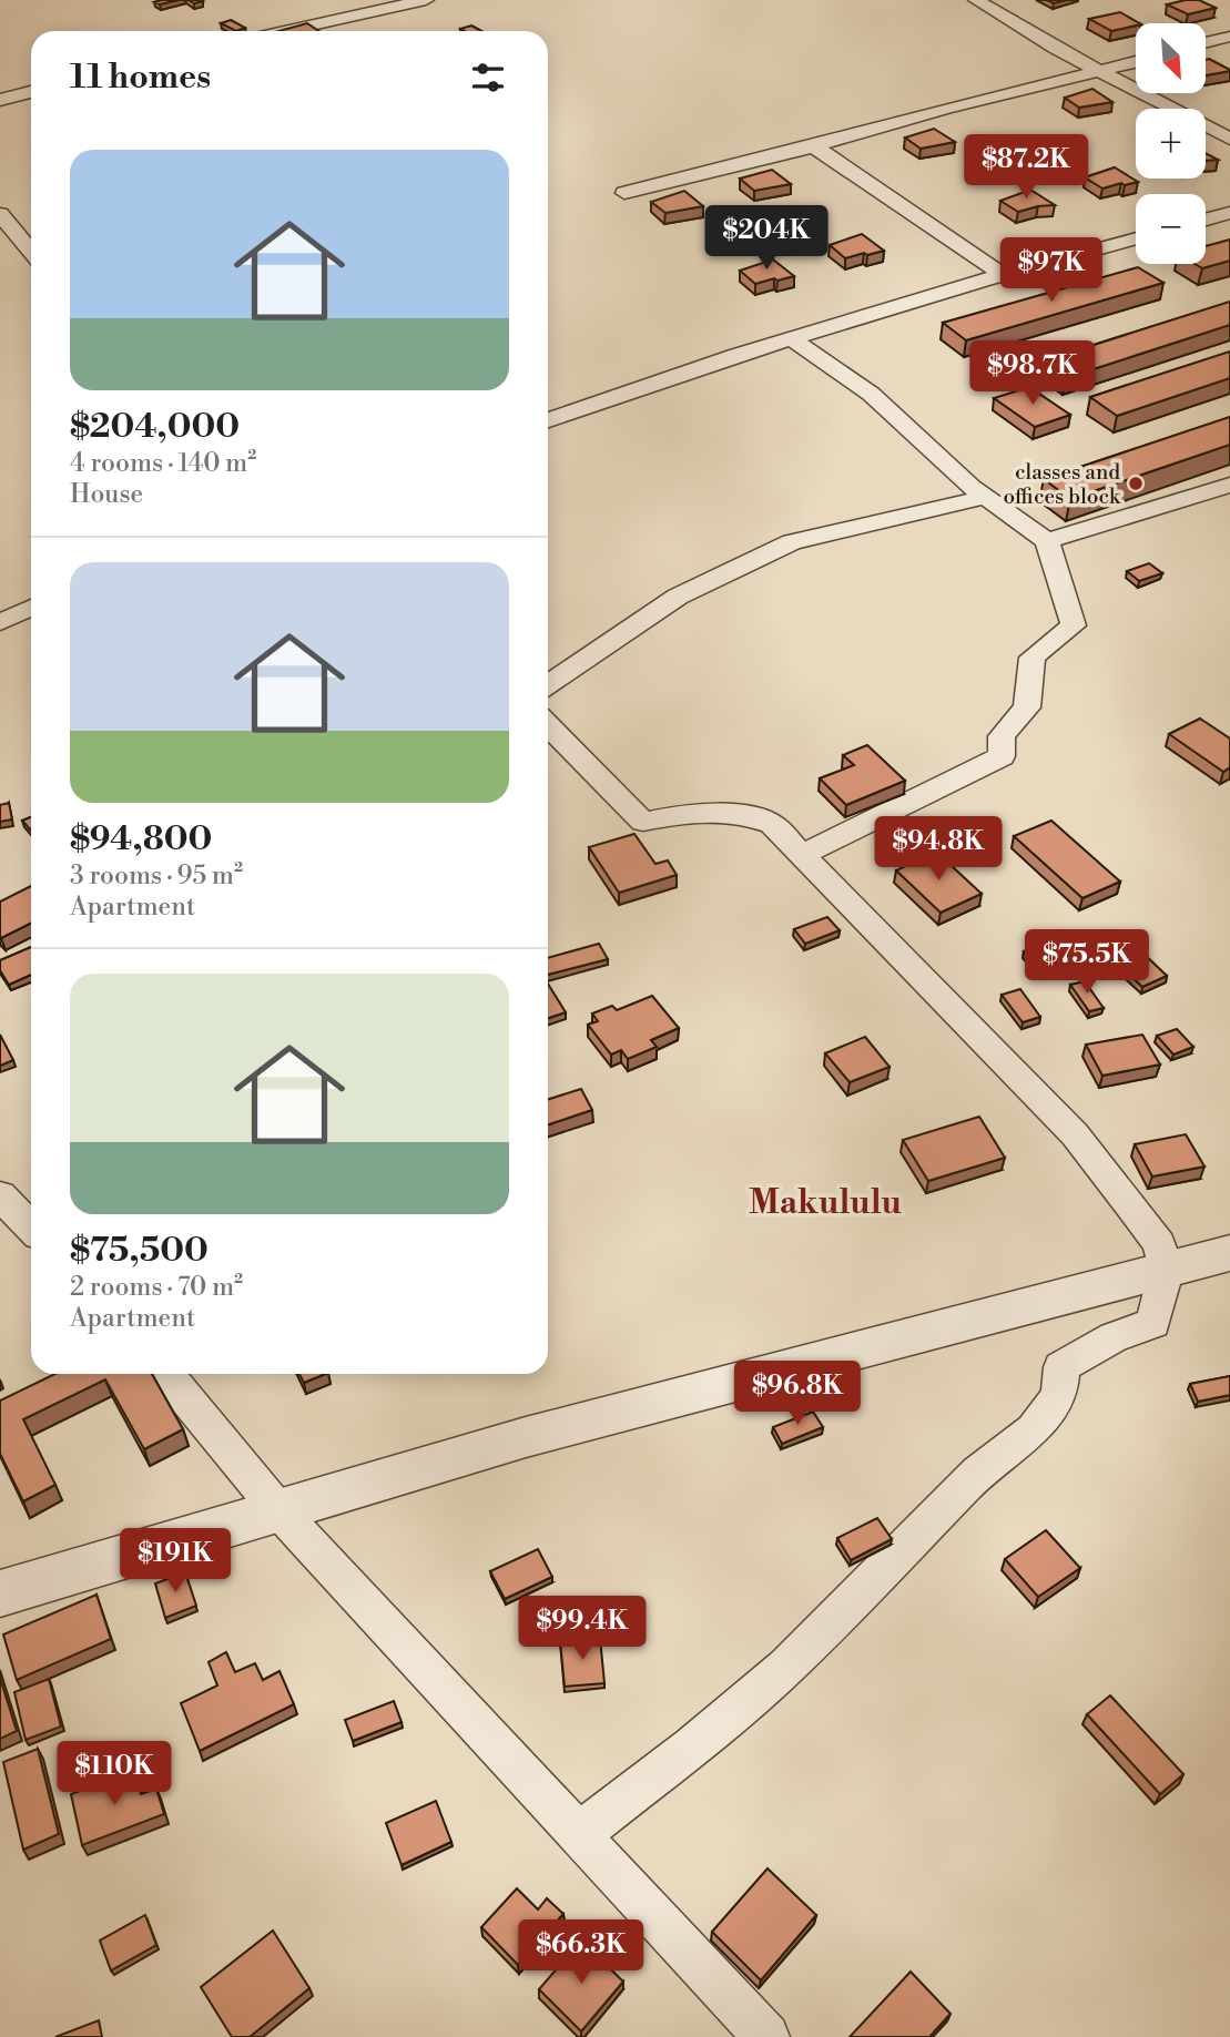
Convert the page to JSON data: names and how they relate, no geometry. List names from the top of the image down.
{
  "districts": ["Makululu"],
  "places": ["classes and offices block"],
  "north": "bottom right",
  "page": {
    "map_buttons": ["+", "−"],
    "heading": "11 homes",
    "list": [
      {
        "name": "$204,000",
        "note": "4 rooms · 140 m² · House"
      },
      {
        "name": "$94,800",
        "note": "3 rooms · 95 m² · Apartment"
      },
      {
        "name": "$75,500",
        "note": "2 rooms · 70 m² · Apartment"
      }
    ],
    "price": [
      "$87.2K",
      "$204K",
      "$97K",
      "$98.7K",
      "$94.8K",
      "$75.5K",
      "$96.8K",
      "$191K",
      "$99.4K",
      "$110K",
      "$66.3K"
    ]
  }
}
